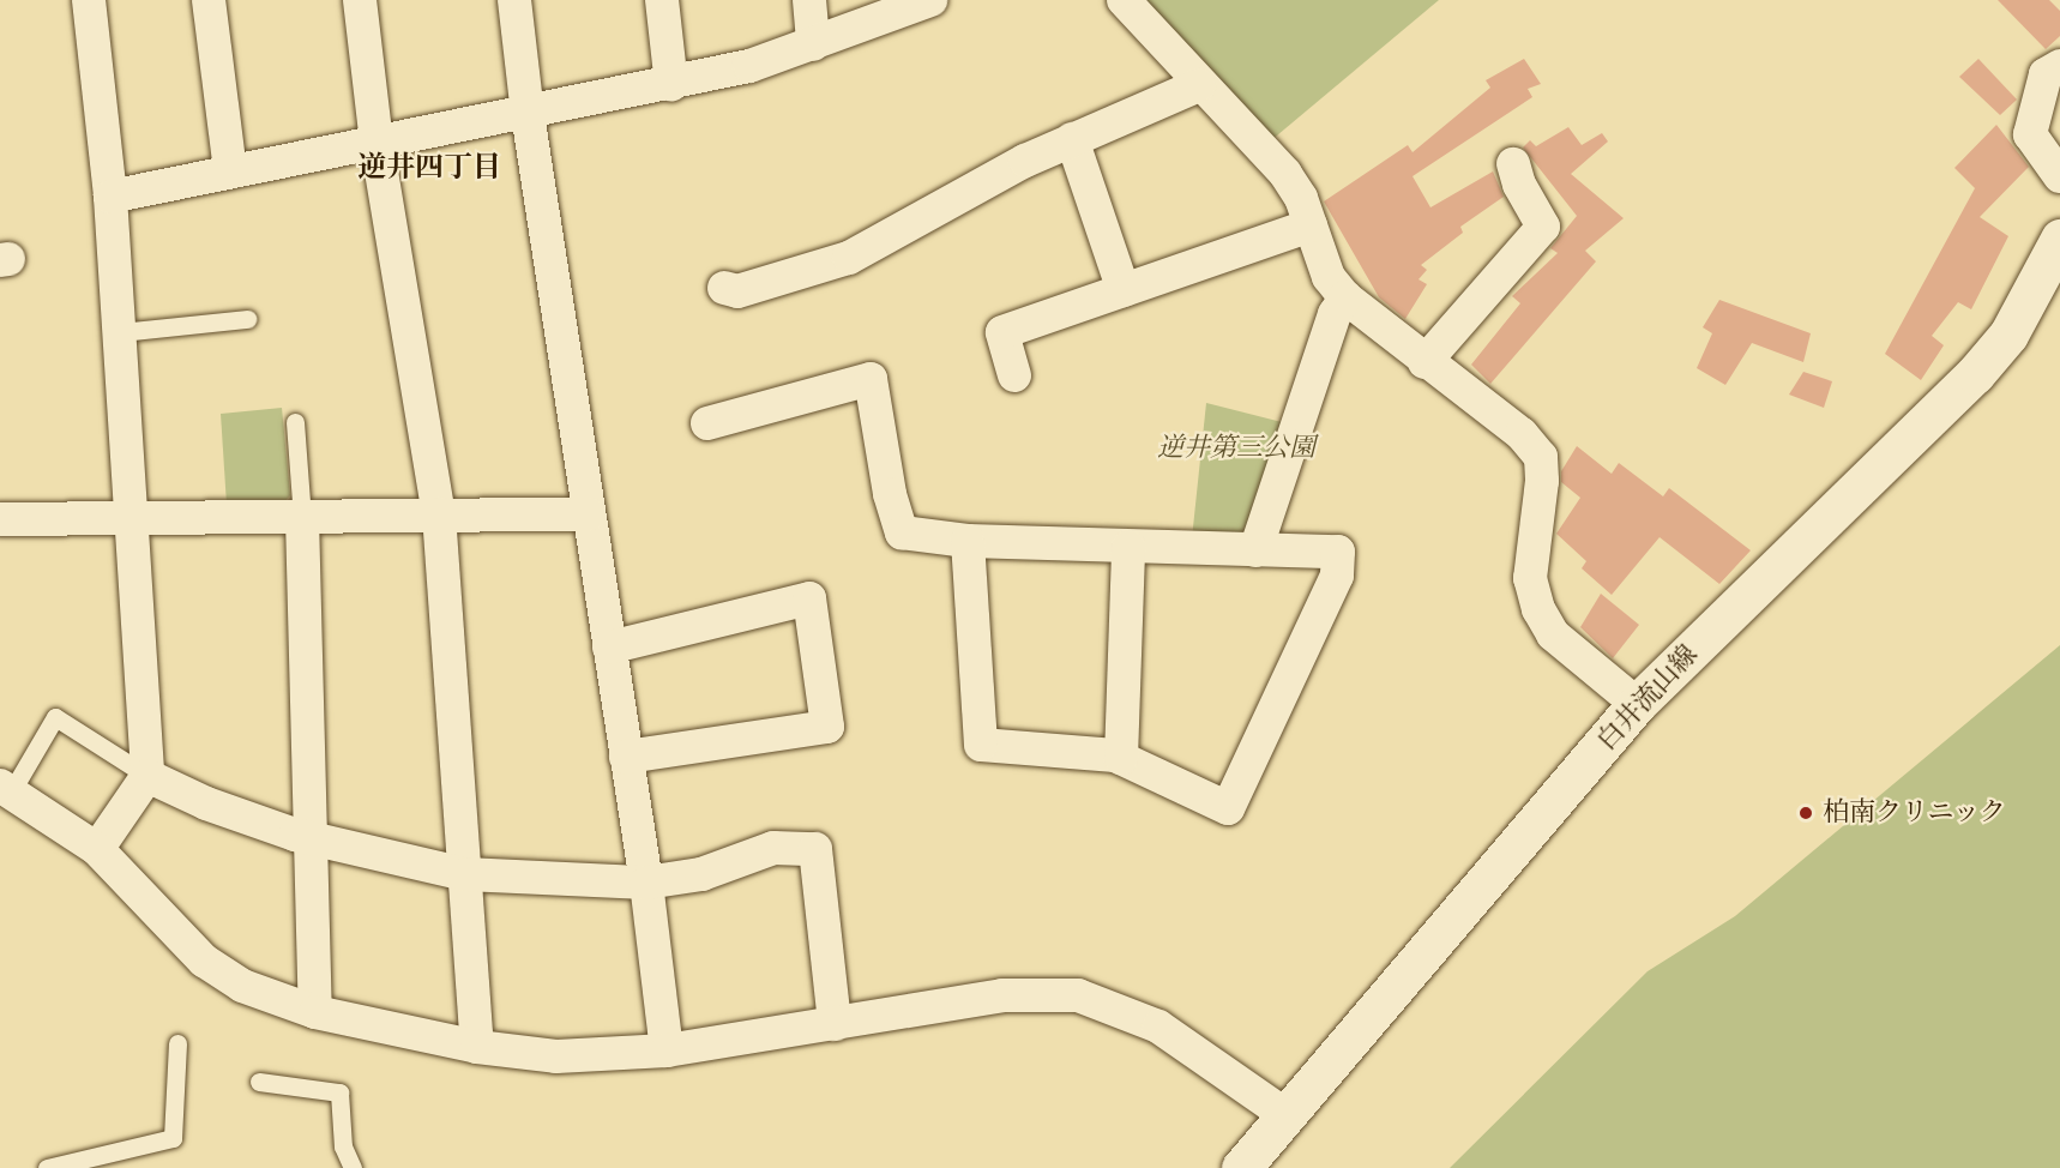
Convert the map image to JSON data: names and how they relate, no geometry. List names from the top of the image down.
{
  "streets": {
    "main road": ["白井流山線"]
  },
  "districts": ["逆井四丁目"],
  "parks": ["逆井第三公園"],
  "places": ["柏南クリニック"]
}
